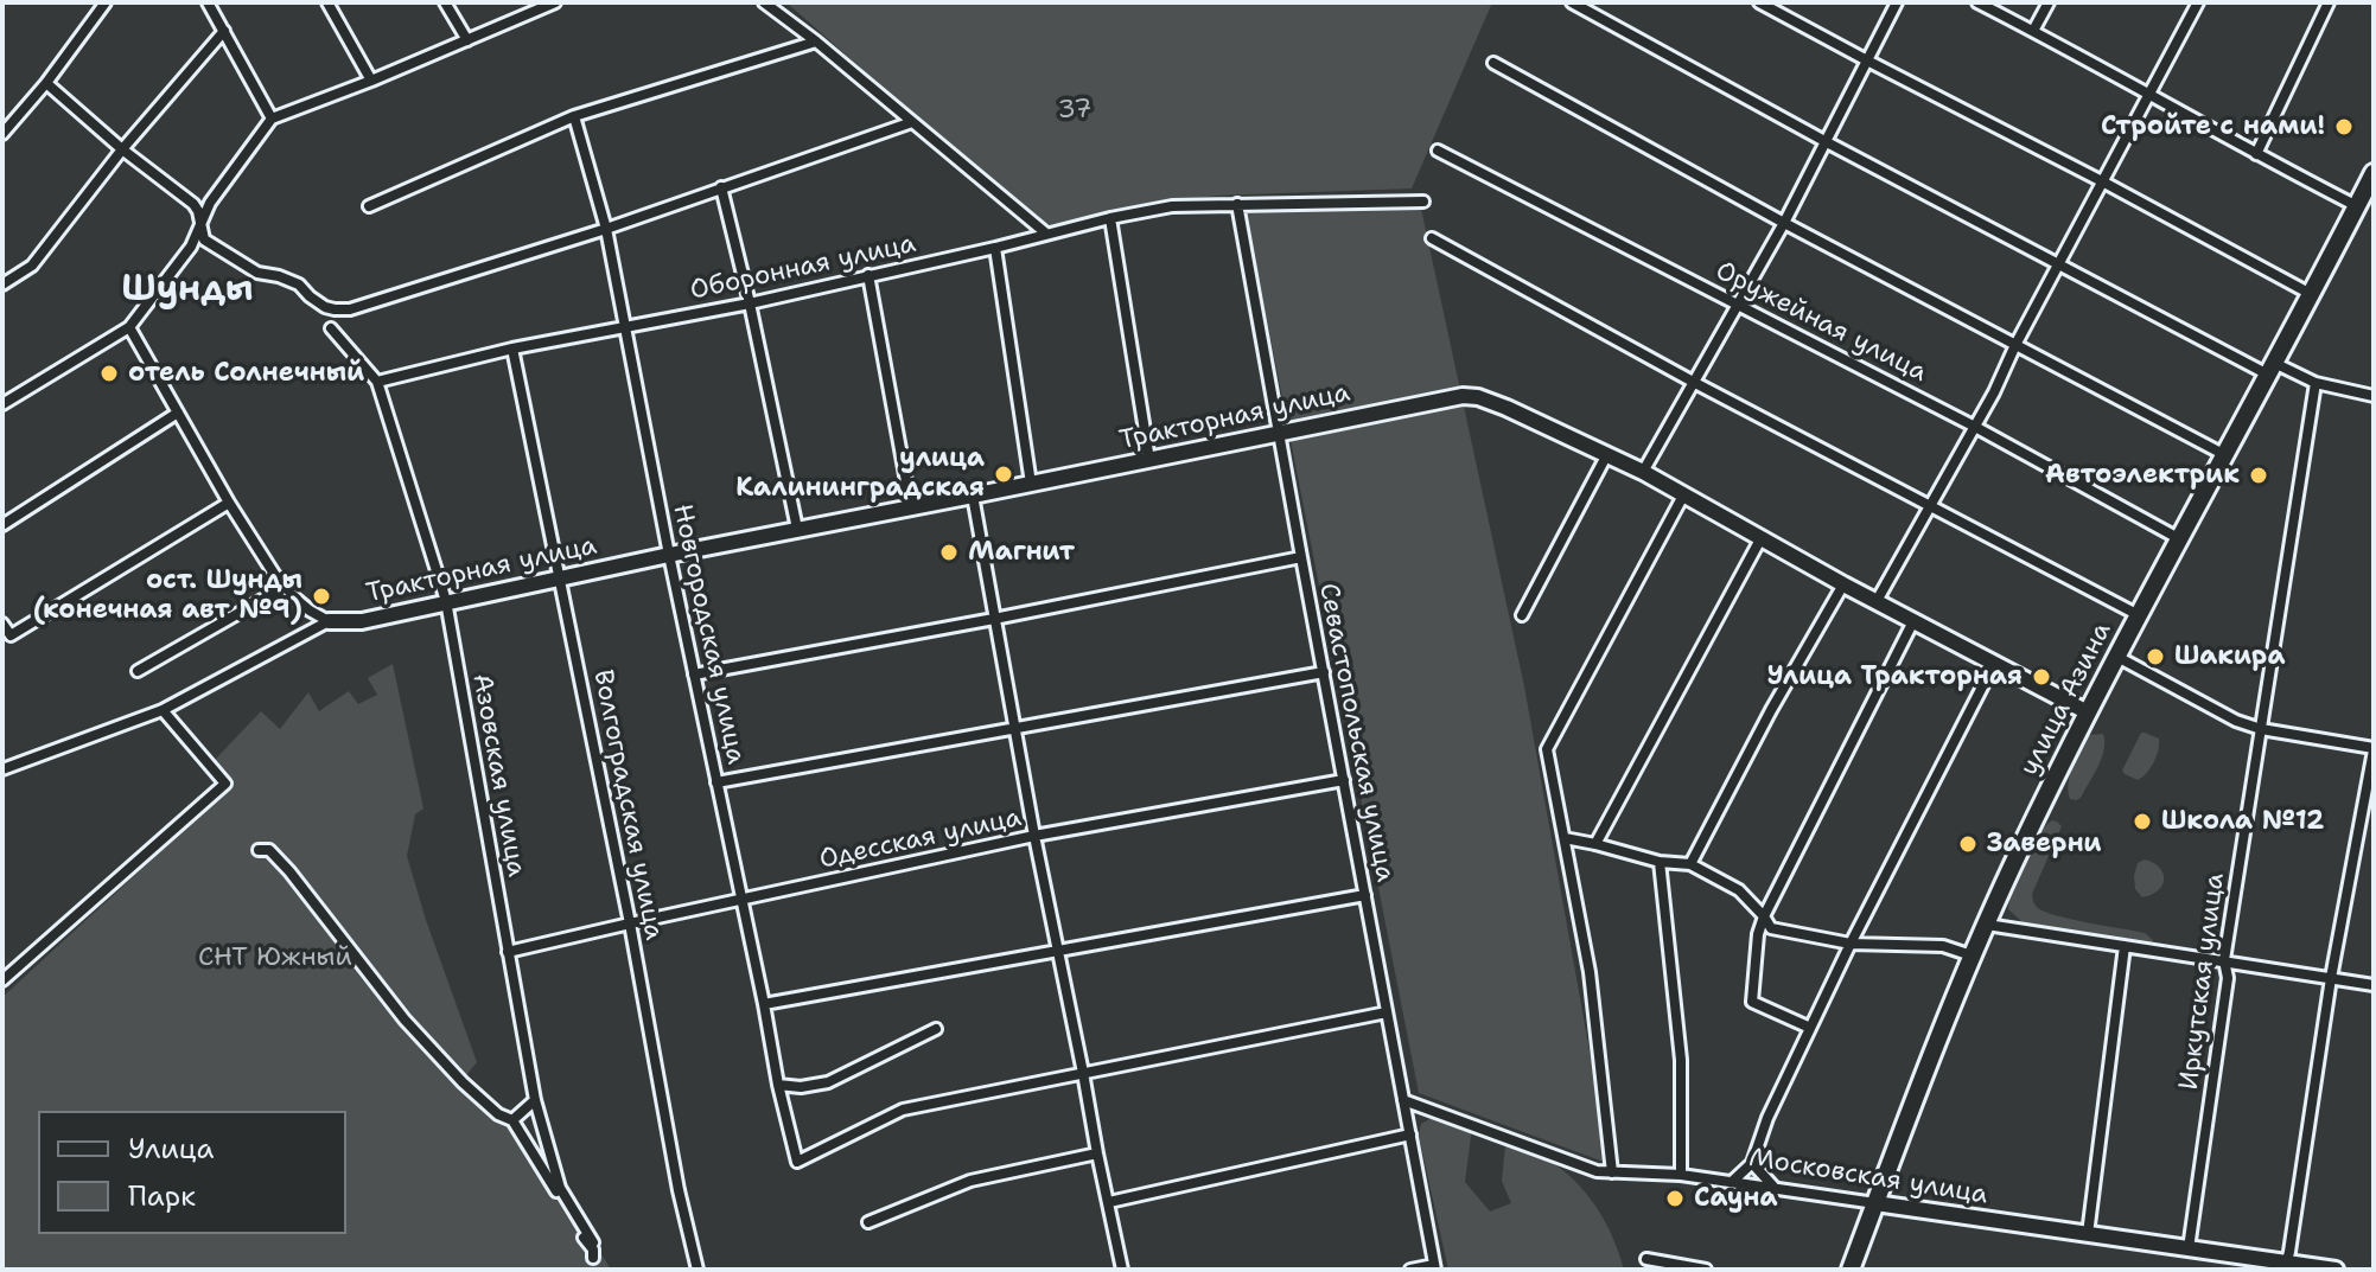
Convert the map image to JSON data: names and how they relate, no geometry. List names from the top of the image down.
{
  "streets": {
    "main road": ["улица Азина"],
    "street": [
      "Оборонная улица",
      "Оружейная улица",
      "Тракторная улица",
      "Новгородская улица",
      "Севастопольская улица",
      "Азовская улица",
      "Волгоградская улица",
      "Одесская улица",
      "Иркутская улица",
      "Московская улица"
    ]
  },
  "crossings": [
    ["Оборонная улица", "Новгородская улица"],
    ["Оборонная улица", "Севастопольская улица"],
    ["Оборонная улица", "Азовская улица"],
    ["Оборонная улица", "Волгоградская улица"],
    ["Оружейная улица", "улица Азина"],
    ["Тракторная улица", "Новгородская улица"],
    ["Тракторная улица", "улица Азина"],
    ["Тракторная улица", "Севастопольская улица"],
    ["Тракторная улица", "Азовская улица"],
    ["Тракторная улица", "Волгоградская улица"],
    ["Новгородская улица", "Одесская улица"],
    ["улица Азина", "Московская улица"],
    ["Севастопольская улица", "Одесская улица"],
    ["Севастопольская улица", "Московская улица"],
    ["Азовская улица", "Одесская улица"],
    ["Волгоградская улица", "Одесская улица"],
    ["Иркутская улица", "Московская улица"]
  ],
  "districts": ["Шунды"],
  "parks": ["37", "СНТ Южный"],
  "places": [
    "Стройте с нами!",
    "отель Солнечный",
    "улица Калининградская",
    "Автоэлектрик",
    "Магнит",
    "ост. Шунды (конечная авт №9)",
    "Шакира",
    "Улица Тракторная",
    "Школа №12",
    "Заверни",
    "Сауна"
  ],
  "legend": ["Улица", "Парк"]
}
